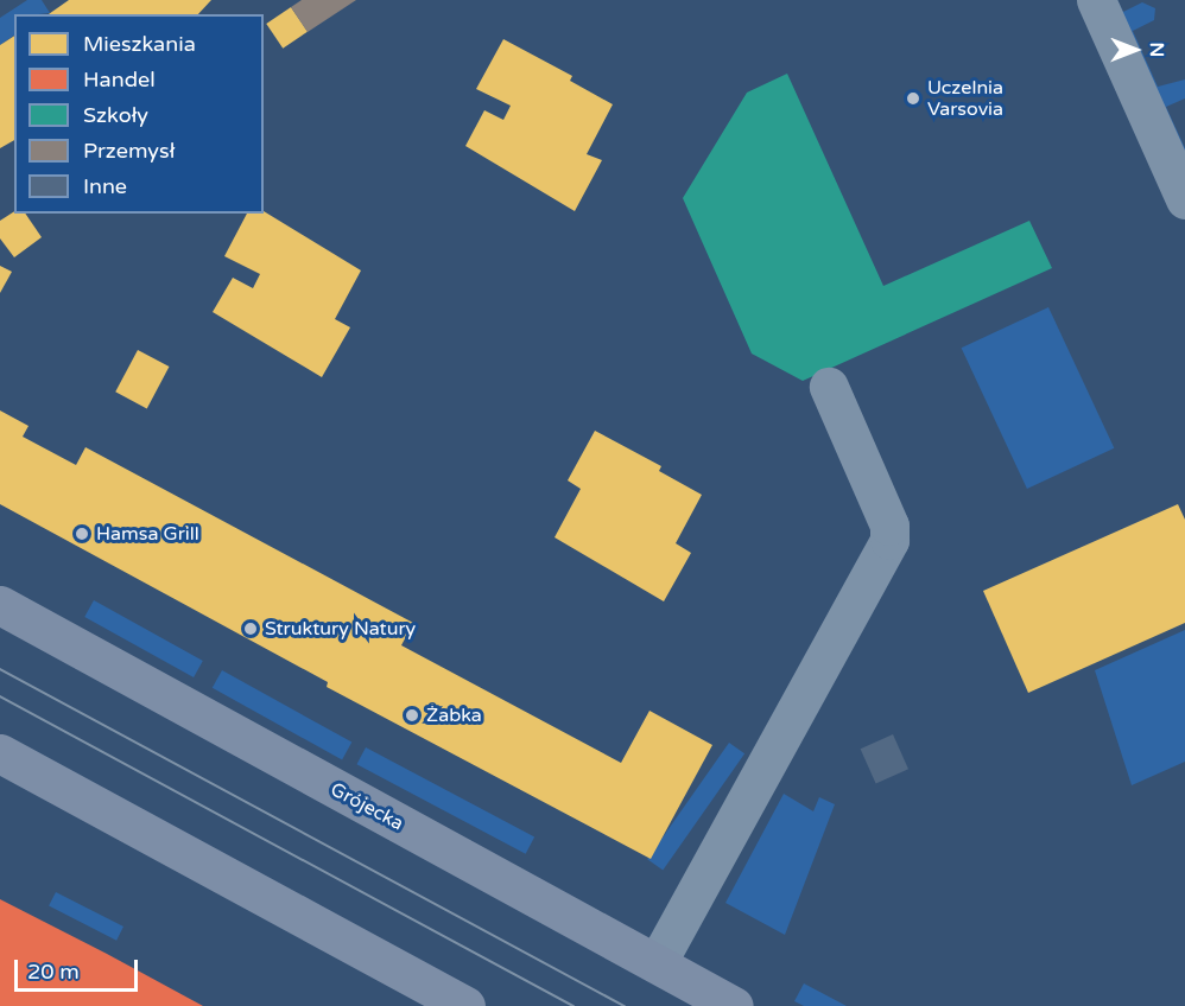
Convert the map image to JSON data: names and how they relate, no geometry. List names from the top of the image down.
{
  "streets": {
    "main road": ["Grójecka"]
  },
  "places": [
    "Uczelnia Varsovia",
    "Hamsa Grill",
    "Struktury Natury",
    "Żabka"
  ],
  "legend": [
    "Mieszkania",
    "Handel",
    "Szkoły",
    "Przemysł",
    "Inne"
  ],
  "scale_bar": "20 m",
  "north": "right"
}
